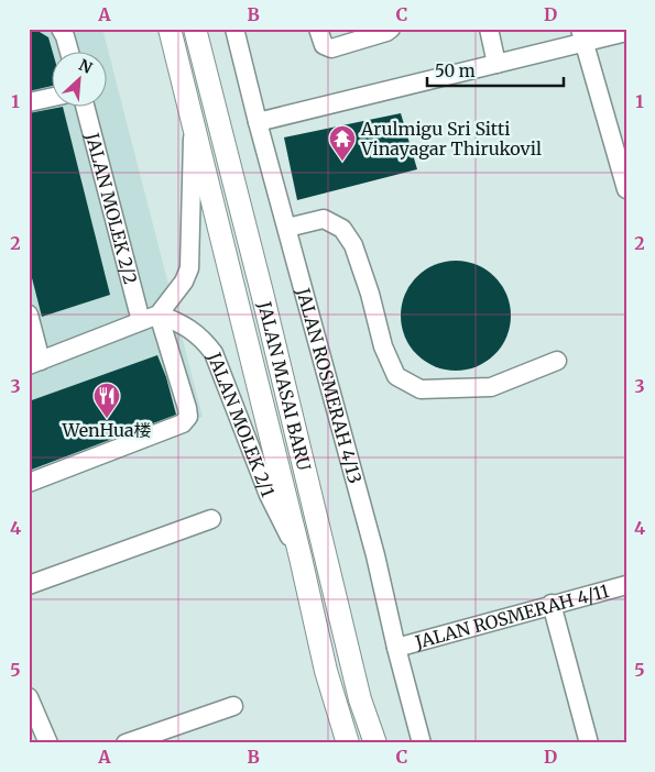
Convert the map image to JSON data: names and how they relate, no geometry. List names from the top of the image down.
{
  "streets": {
    "main road": ["JALAN MASAI BARU"],
    "street": [
      "JALAN MOLEK 2/2",
      "JALAN ROSMERAH 4/13",
      "JALAN MOLEK 2/1",
      "JALAN ROSMERAH 4/11"
    ]
  },
  "crossings": [
    ["JALAN MASAI BARU", "JALAN MOLEK 2/1"],
    ["JALAN ROSMERAH 4/13", "JALAN ROSMERAH 4/11"]
  ],
  "places": {
    "temple": ["Arulmigu Sri Sitti Vinayagar Thirukovil"],
    "restaurant": ["WenHua楼"]
  },
  "scale_bar": "50 m",
  "north": "top right",
  "grid": {
    "columns": [
      "A",
      "B",
      "C",
      "D"
    ],
    "rows": [
      "1",
      "2",
      "3",
      "4",
      "5"
    ]
  }
}
